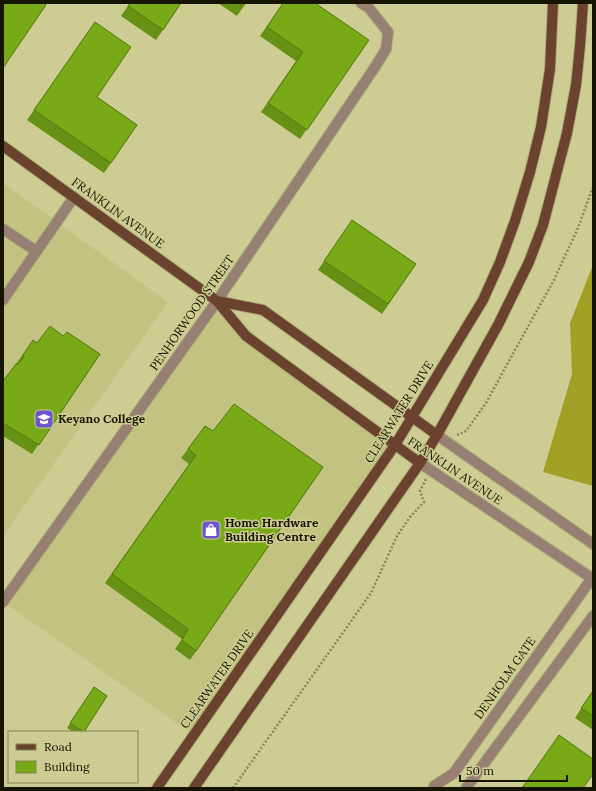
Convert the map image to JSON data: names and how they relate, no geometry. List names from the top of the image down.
{
  "streets": {
    "main road": ["FRANKLIN AVENUE", "CLEARWATER DRIVE"],
    "street": ["PENHORWOOD STREET", "DENHOLM GATE"]
  },
  "crossings": [
    ["FRANKLIN AVENUE", "PENHORWOOD STREET"],
    ["FRANKLIN AVENUE", "CLEARWATER DRIVE"],
    ["FRANKLIN AVENUE", "DENHOLM GATE"]
  ],
  "places": {
    "school or university": ["Keyano College"],
    "shop": ["Home Hardware Building Centre"]
  },
  "legend": ["Road", "Building"],
  "scale_bar": "50 m"
}
